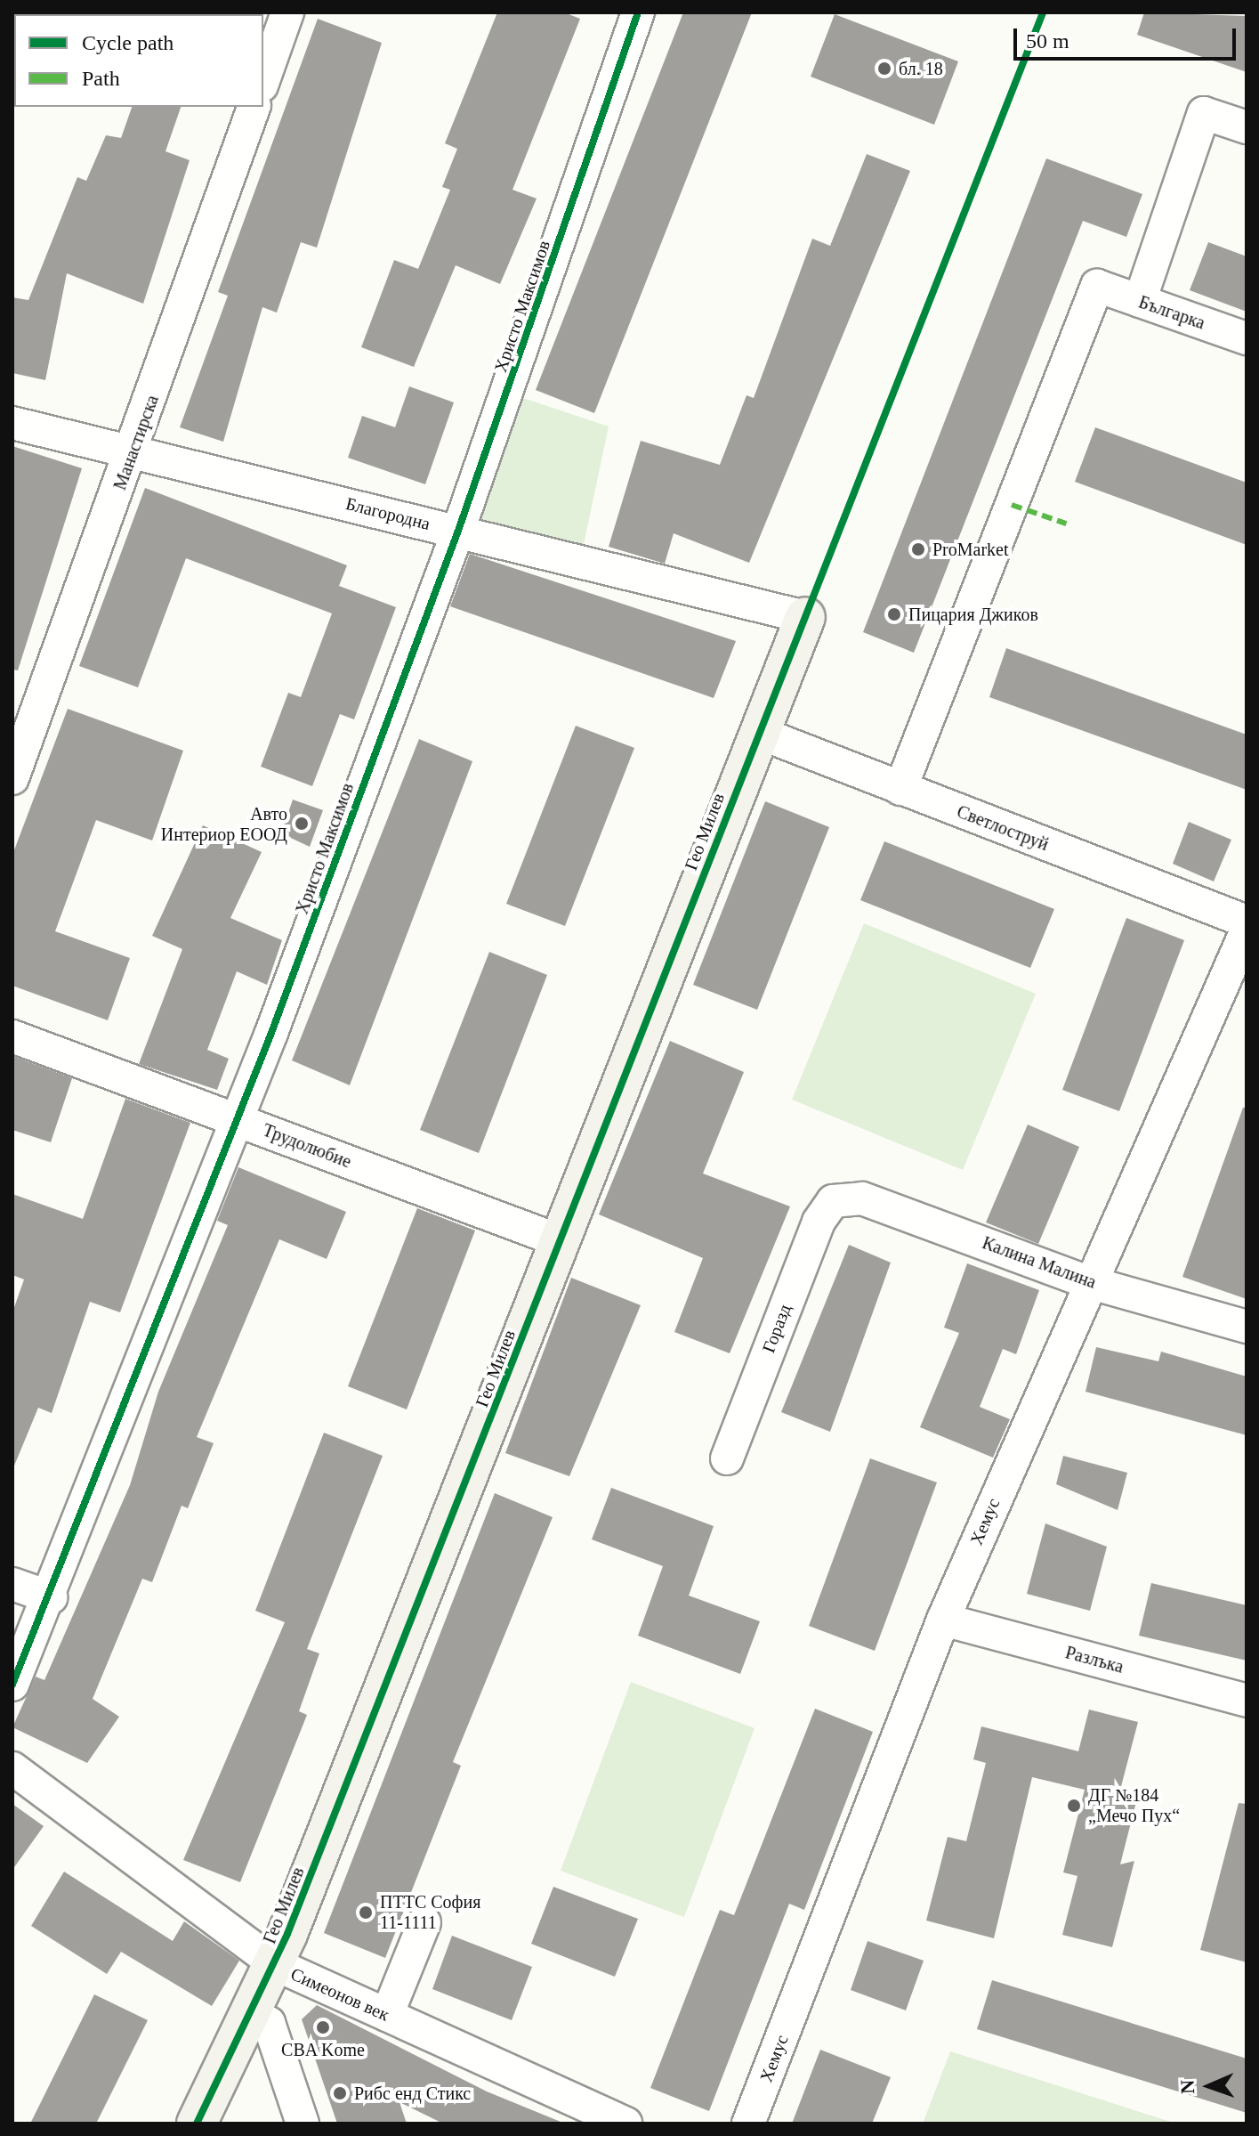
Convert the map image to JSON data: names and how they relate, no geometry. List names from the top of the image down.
{
  "streets": {
    "street": [
      "Христо Максимов",
      "Българка",
      "Манастирска",
      "Благородна",
      "Светлоструй",
      "Гео Милев",
      "Трудолюбие",
      "Калина Малина",
      "Горазд",
      "Хемус",
      "Разлъка",
      "Симеонов век"
    ]
  },
  "crossings": [
    ["Христо Максимов", "Благородна"],
    ["Христо Максимов", "Трудолюбие"],
    ["Българка", "Светлоструй"],
    ["Манастирска", "Благородна"],
    ["Благородна", "Гео Милев"],
    ["Светлоструй", "Гео Милев"],
    ["Гео Милев", "Трудолюбие"],
    ["Гео Милев", "Симеонов век"],
    ["Калина Малина", "Горазд"],
    ["Калина Малина", "Хемус"],
    ["Хемус", "Разлъка"]
  ],
  "places": [
    "бл. 18",
    "ProMarket",
    "Пицария Джиков",
    "Авто Интериор ЕООД",
    "ДГ №184 „Мечо Пух“",
    "ПТТС София 11-1111",
    "CBA Kome",
    "Рибс енд Стикс"
  ],
  "legend": ["Cycle path", "Path"],
  "scale_bar": "50 m",
  "north": "left"
}
